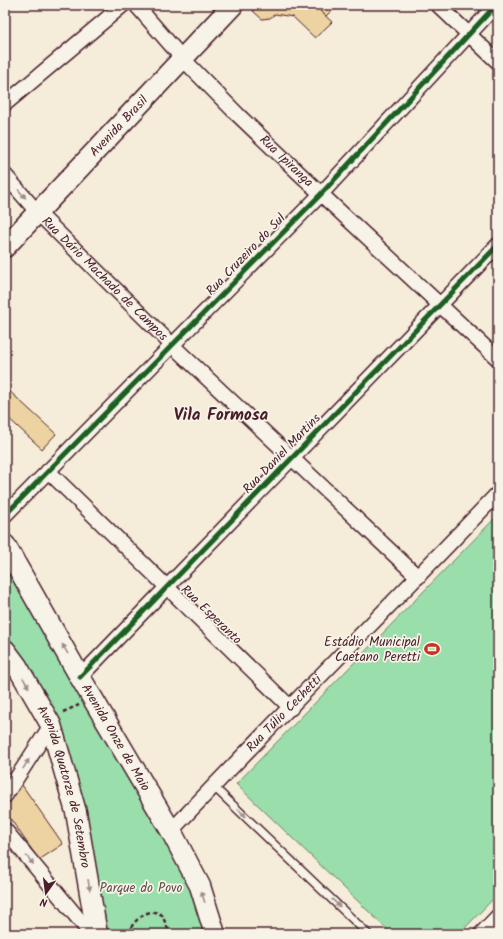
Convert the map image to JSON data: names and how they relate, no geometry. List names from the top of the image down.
{
  "streets": {
    "street": [
      "Avenida Brasil",
      "Rua Ipiranga",
      "Rua Cruzeiro do Sul",
      "Rua Dário Machado de Campos",
      "Rua Daniel Martins",
      "Rua Esperanto",
      "Rua Túlio Cechetti",
      "Avenida Onze de Maio",
      "Avenida Quatorze de Setembro"
    ]
  },
  "crossings": [
    ["Avenida Brasil", "Rua Ipiranga"],
    ["Avenida Brasil", "Rua Dário Machado de Campos"],
    ["Rua Ipiranga", "Rua Cruzeiro do Sul"],
    ["Rua Ipiranga", "Rua Daniel Martins"],
    ["Rua Cruzeiro do Sul", "Rua Dário Machado de Campos"],
    ["Rua Cruzeiro do Sul", "Rua Esperanto"],
    ["Rua Dário Machado de Campos", "Rua Daniel Martins"],
    ["Rua Dário Machado de Campos", "Rua Túlio Cechetti"],
    ["Rua Daniel Martins", "Rua Esperanto"],
    ["Rua Daniel Martins", "Avenida Onze de Maio"],
    ["Rua Esperanto", "Rua Túlio Cechetti"],
    ["Rua Túlio Cechetti", "Avenida Onze de Maio"]
  ],
  "one_way": ["Avenida Onze de Maio"],
  "districts": ["Vila Formosa"],
  "parks": ["Parque do Povo"],
  "places": {
    "sports": ["Estádio Municipal Caetano Peretti"]
  },
  "north": "bottom"
}
